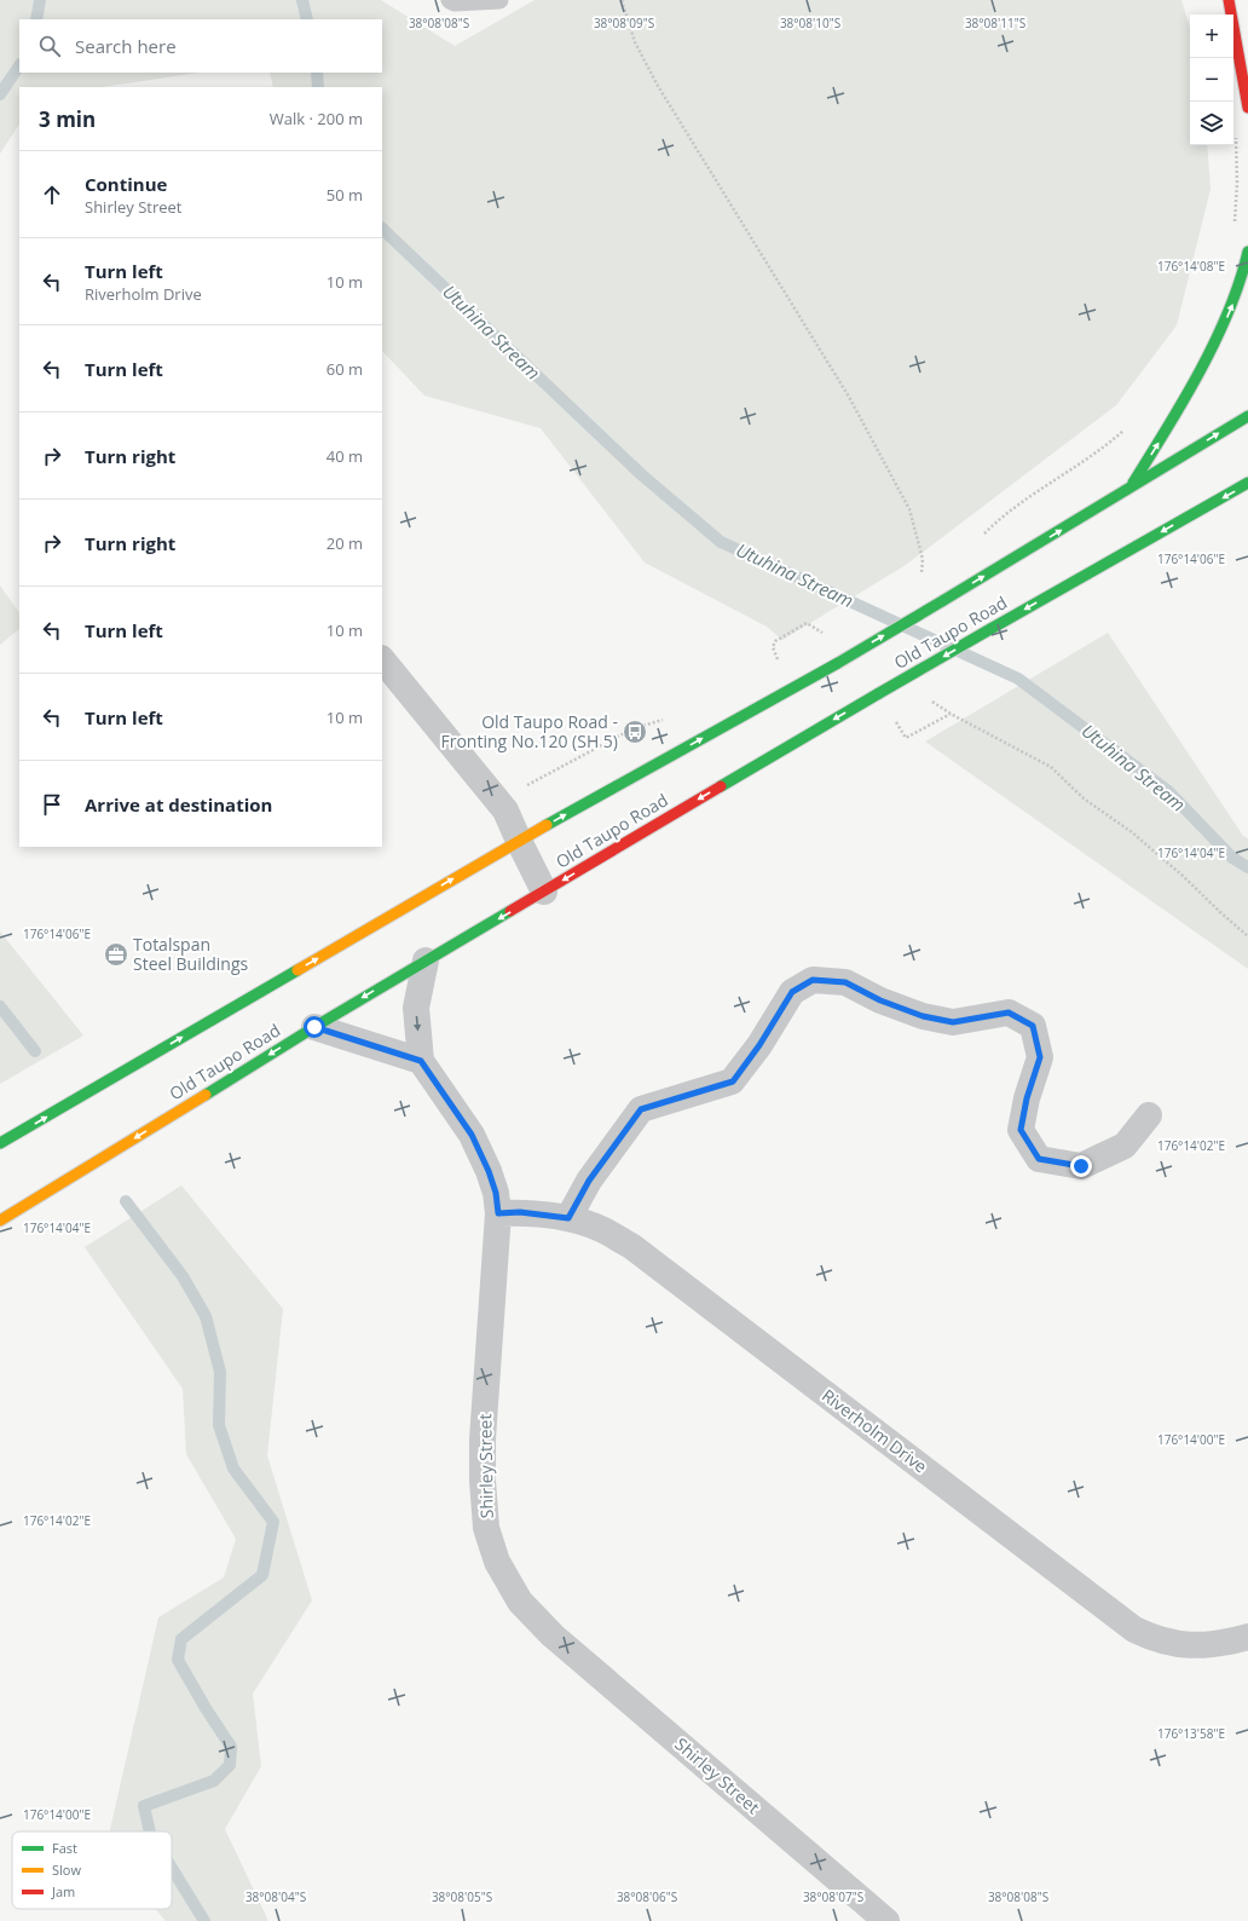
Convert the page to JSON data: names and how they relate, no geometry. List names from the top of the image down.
{
  "streets": {
    "highway": ["Old Taupo Road"],
    "street": ["Riverholm Drive", "Shirley Street"]
  },
  "crossings": [
    ["Old Taupo Road", "Shirley Street"],
    ["Riverholm Drive", "Shirley Street"]
  ],
  "water": ["Utuhina Stream"],
  "places": {
    "bus stop": ["Old Taupo Road - Fronting No.120 (SH 5)"],
    "office": ["Totalspan Steel Buildings"]
  },
  "legend": ["Fast", "Slow", "Jam"],
  "page": {
    "map_buttons": ["+", "−"],
    "search": "Search here",
    "heading": ["3 min", "Walk · 200 m"],
    "list": [
      ["Continue", "Shirley Street", "50 m"],
      ["Turn left", "Riverholm Drive", "10 m"],
      ["Turn left", "60 m"],
      ["Turn right", "40 m"],
      ["Turn right", "20 m"],
      ["Turn left", "10 m"],
      ["Turn left", "10 m"],
      "Arrive at destination"
    ]
  },
  "coordinates": [
    "38°08'11\"S",
    "38°08'08\"S",
    "38°08'09\"S",
    "38°08'10\"S",
    "176°14'08\"E",
    "176°14'06\"E",
    "176°14'04\"E",
    "176°14'02\"E",
    "176°14'00\"E",
    "176°13'58\"E",
    "38°08'04\"S",
    "38°08'05\"S",
    "38°08'06\"S",
    "38°08'07\"S"
  ]
}
